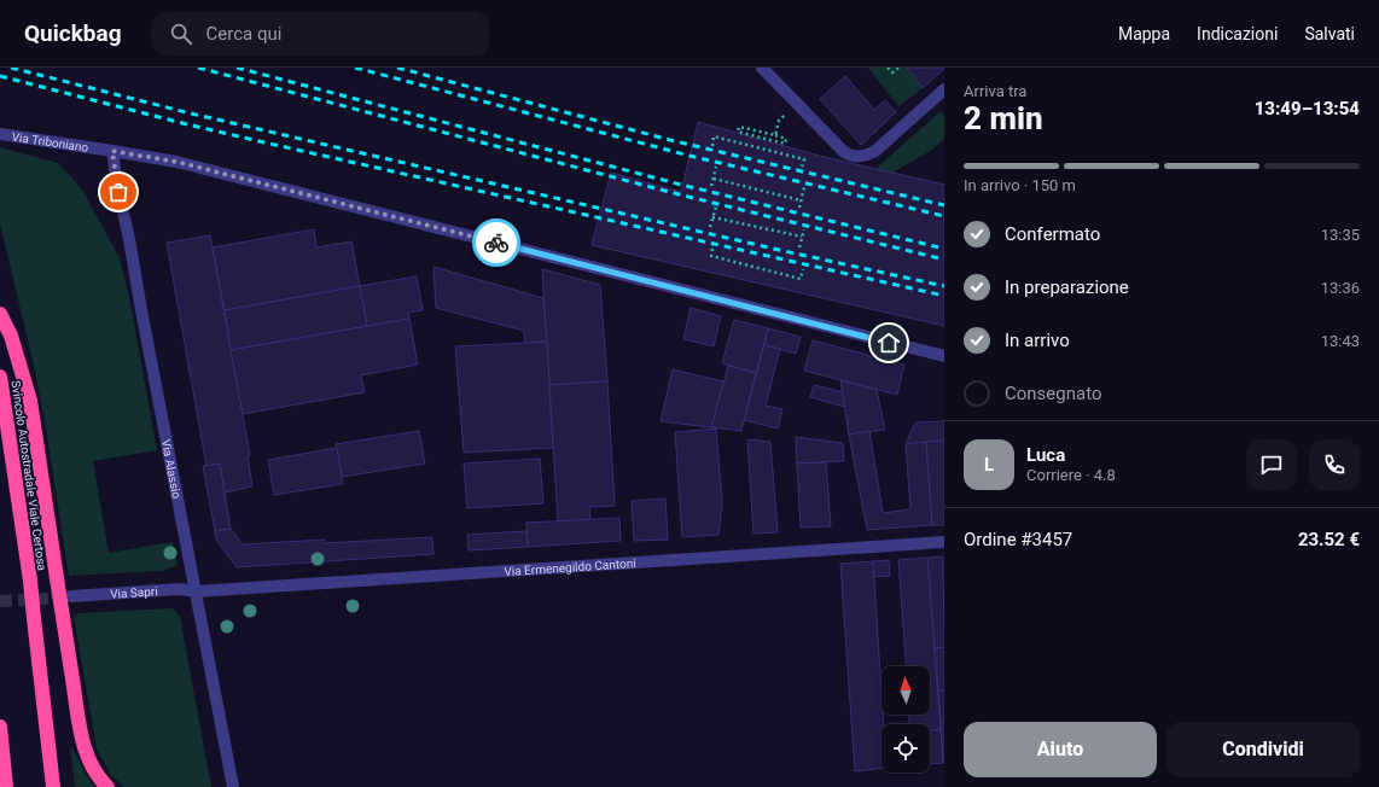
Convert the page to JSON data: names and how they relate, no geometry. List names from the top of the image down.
{
  "streets": {
    "highway": ["Svincolo Autostradale Viale Certosa"],
    "street": [
      "Via Triboniano",
      "Via Alassio",
      "Via Ermenegildo Cantoni",
      "Via Sapri"
    ]
  },
  "crossings": [
    ["Via Triboniano", "Via Alassio"],
    ["Via Alassio", "Via Ermenegildo Cantoni"],
    ["Via Alassio", "Via Sapri"],
    ["Via Ermenegildo Cantoni", "Via Sapri"]
  ],
  "north": "top",
  "page": {
    "header": "Quickbag",
    "search": "Cerca qui",
    "nav": ["Mappa", "Indicazioni", "Salvati"],
    "heading": ["2 min", "Arriva tra", "13:49–13:54"],
    "panel": [
      "Luca",
      "Corriere · 4.8",
      "Ordine #3457",
      "23.52 €"
    ],
    "bar": "In arrivo · 150 m",
    "list": [
      ["Confermato", "13:35"],
      ["In preparazione", "13:36"],
      ["In arrivo", "13:43"],
      "Consegnato"
    ],
    "round": "L",
    "buttons": ["Aiuto", "Condividi"]
  }
}
